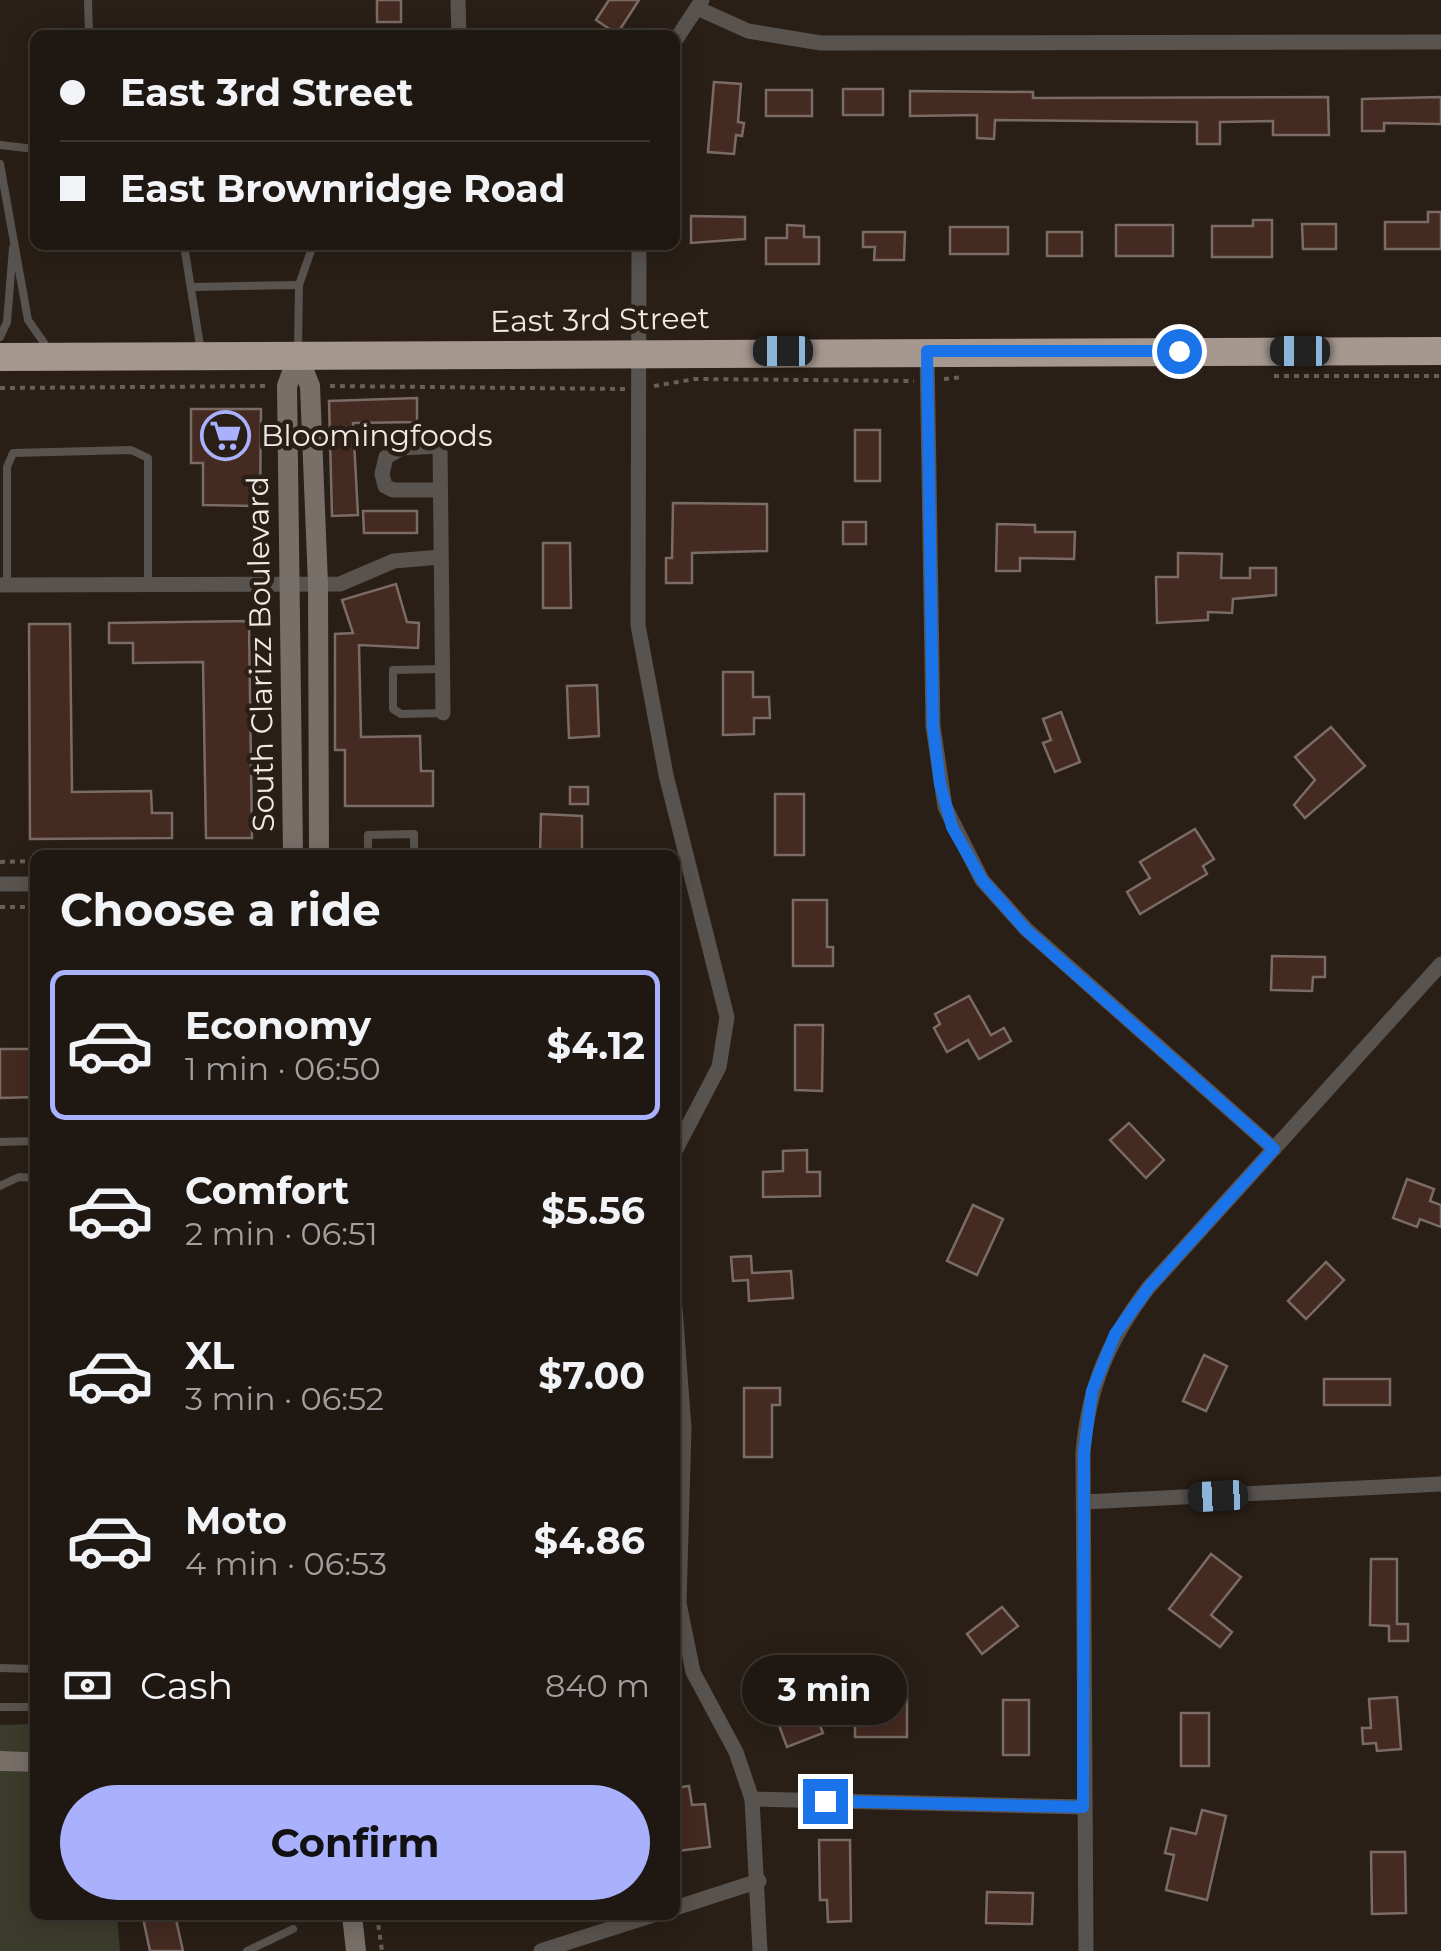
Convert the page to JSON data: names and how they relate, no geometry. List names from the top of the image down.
{
  "streets": {
    "highway": ["East 3rd Street"],
    "street": ["South Clarizz Boulevard"]
  },
  "crossings": [
    ["East 3rd Street", "South Clarizz Boulevard"]
  ],
  "places": {
    "supermarket": ["Bloomingfoods"]
  },
  "page": {
    "banner": ["East 3rd Street", "East Brownridge Road"],
    "heading": "Choose a ride",
    "list": [
      {
        "name": "Economy",
        "note": "1 min · 06:50",
        "value": "$4.12"
      },
      {
        "name": "Comfort",
        "note": "2 min · 06:51",
        "value": "$5.56"
      },
      {
        "name": "XL",
        "note": "3 min · 06:52",
        "value": "$7.00"
      },
      {
        "name": "Moto",
        "note": "4 min · 06:53",
        "value": "$4.86"
      }
    ],
    "pay": ["Cash", "840 m"],
    "bubble": "3 min",
    "buttons": "Confirm"
  }
}
